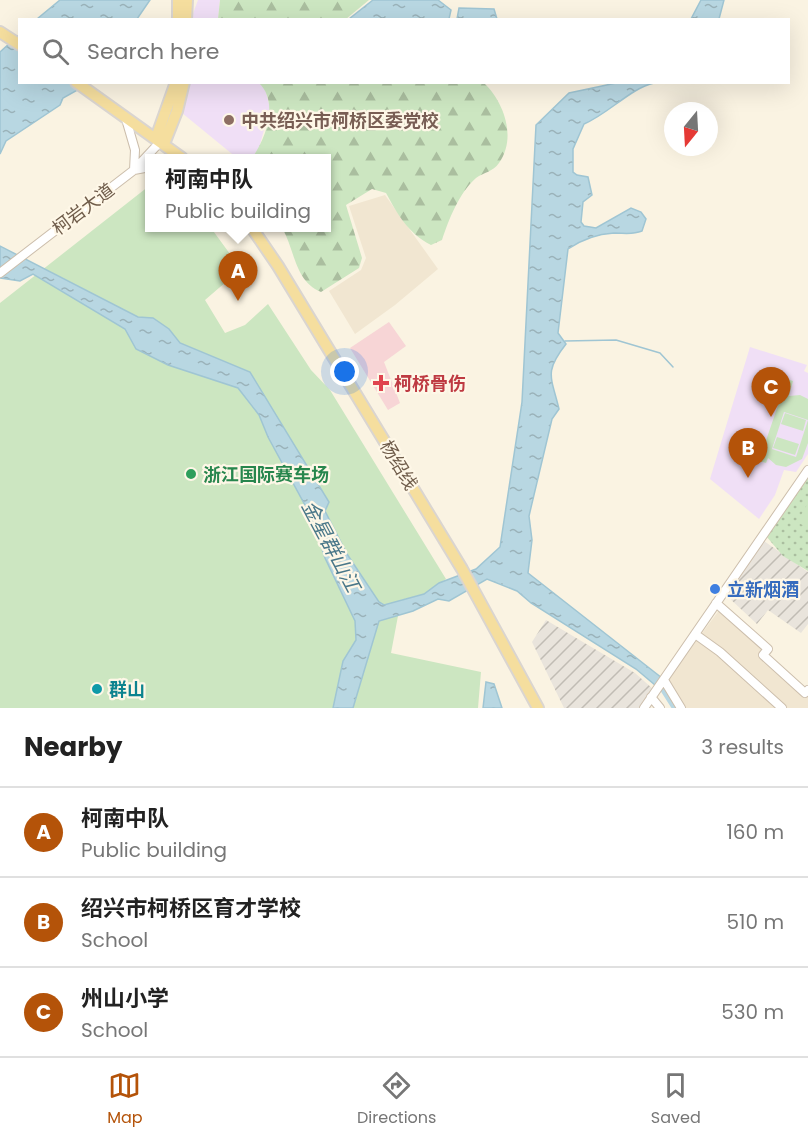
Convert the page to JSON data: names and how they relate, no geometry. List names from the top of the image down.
{
  "streets": {
    "main road": ["柯岩大道", "杨绍线"]
  },
  "water": ["金星群山江"],
  "places": {
    "other": [
      "中共绍兴市柯桥区委党校",
      "浙江国际赛车场",
      "立新烟酒",
      "群山"
    ],
    "health": ["柯桥骨伤"]
  },
  "north": "bottom",
  "page": {
    "search": "Search here",
    "popup": ["柯南中队", "Public building"],
    "pins": ["A", "C", "B"],
    "heading": ["Nearby", "3 results"],
    "list": [
      {
        "mark": "A",
        "name": "柯南中队",
        "note": "Public building",
        "value": "160 m"
      },
      {
        "mark": "B",
        "name": "绍兴市柯桥区育才学校",
        "note": "School",
        "value": "510 m"
      },
      {
        "mark": "C",
        "name": "州山小学",
        "note": "School",
        "value": "530 m"
      }
    ],
    "nav": ["Map", "Directions", "Saved"]
  }
}
